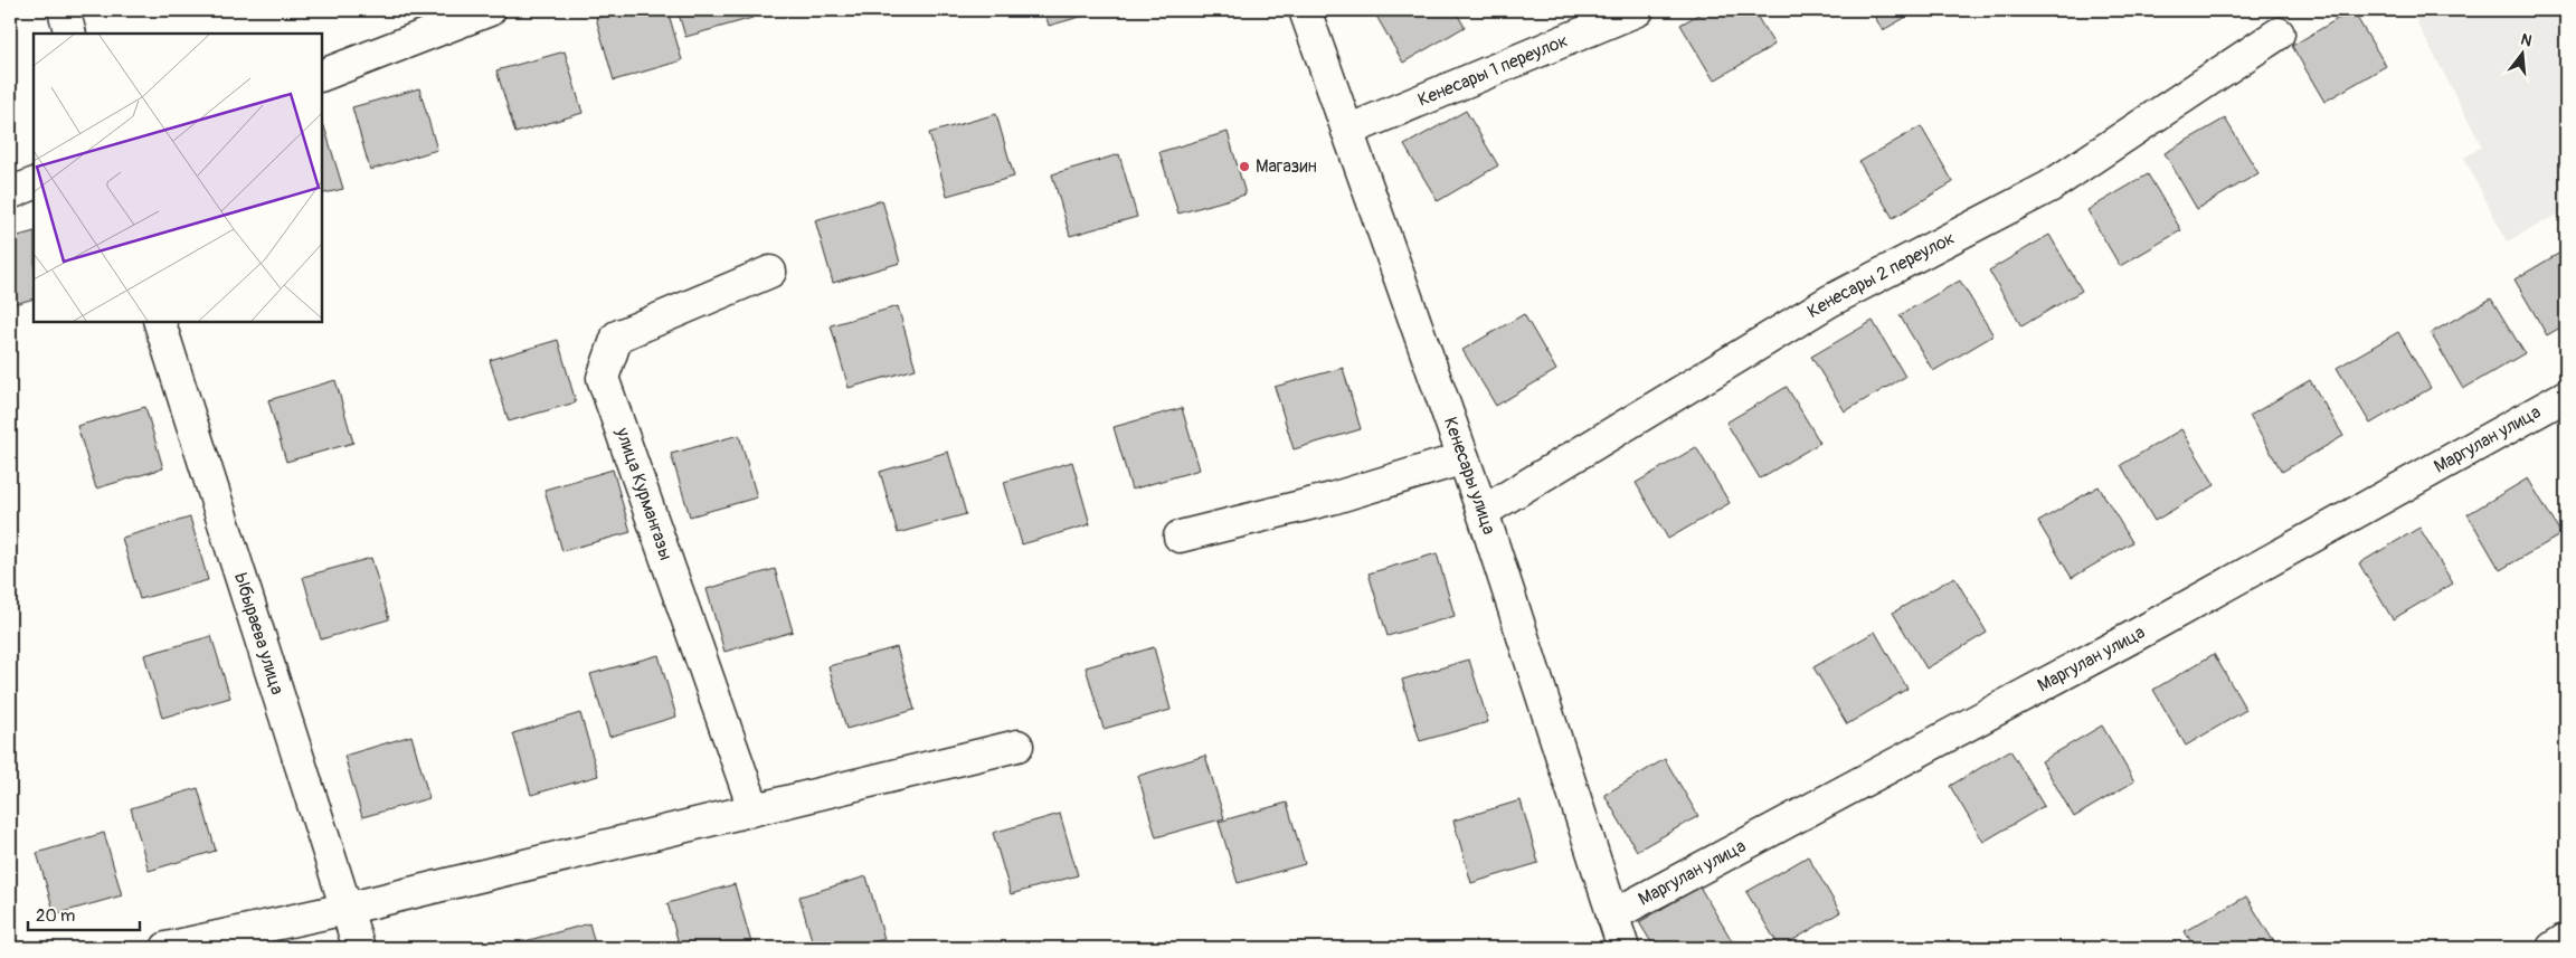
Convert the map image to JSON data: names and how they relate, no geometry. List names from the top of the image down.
{
  "streets": {
    "street": [
      "Кенесары 1 переулок",
      "Кенесары 2 переулок",
      "Маргулан улица",
      "Кенесары улица",
      "улица Курмангазы",
      "Ыбыраева улица"
    ]
  },
  "crossings": [
    ["Кенесары 1 переулок", "Кенесары улица"],
    ["Кенесары 2 переулок", "Кенесары улица"],
    ["Маргулан улица", "Кенесары улица"]
  ],
  "places": ["Магазин"],
  "scale_bar": "20 m",
  "north": "top"
}
